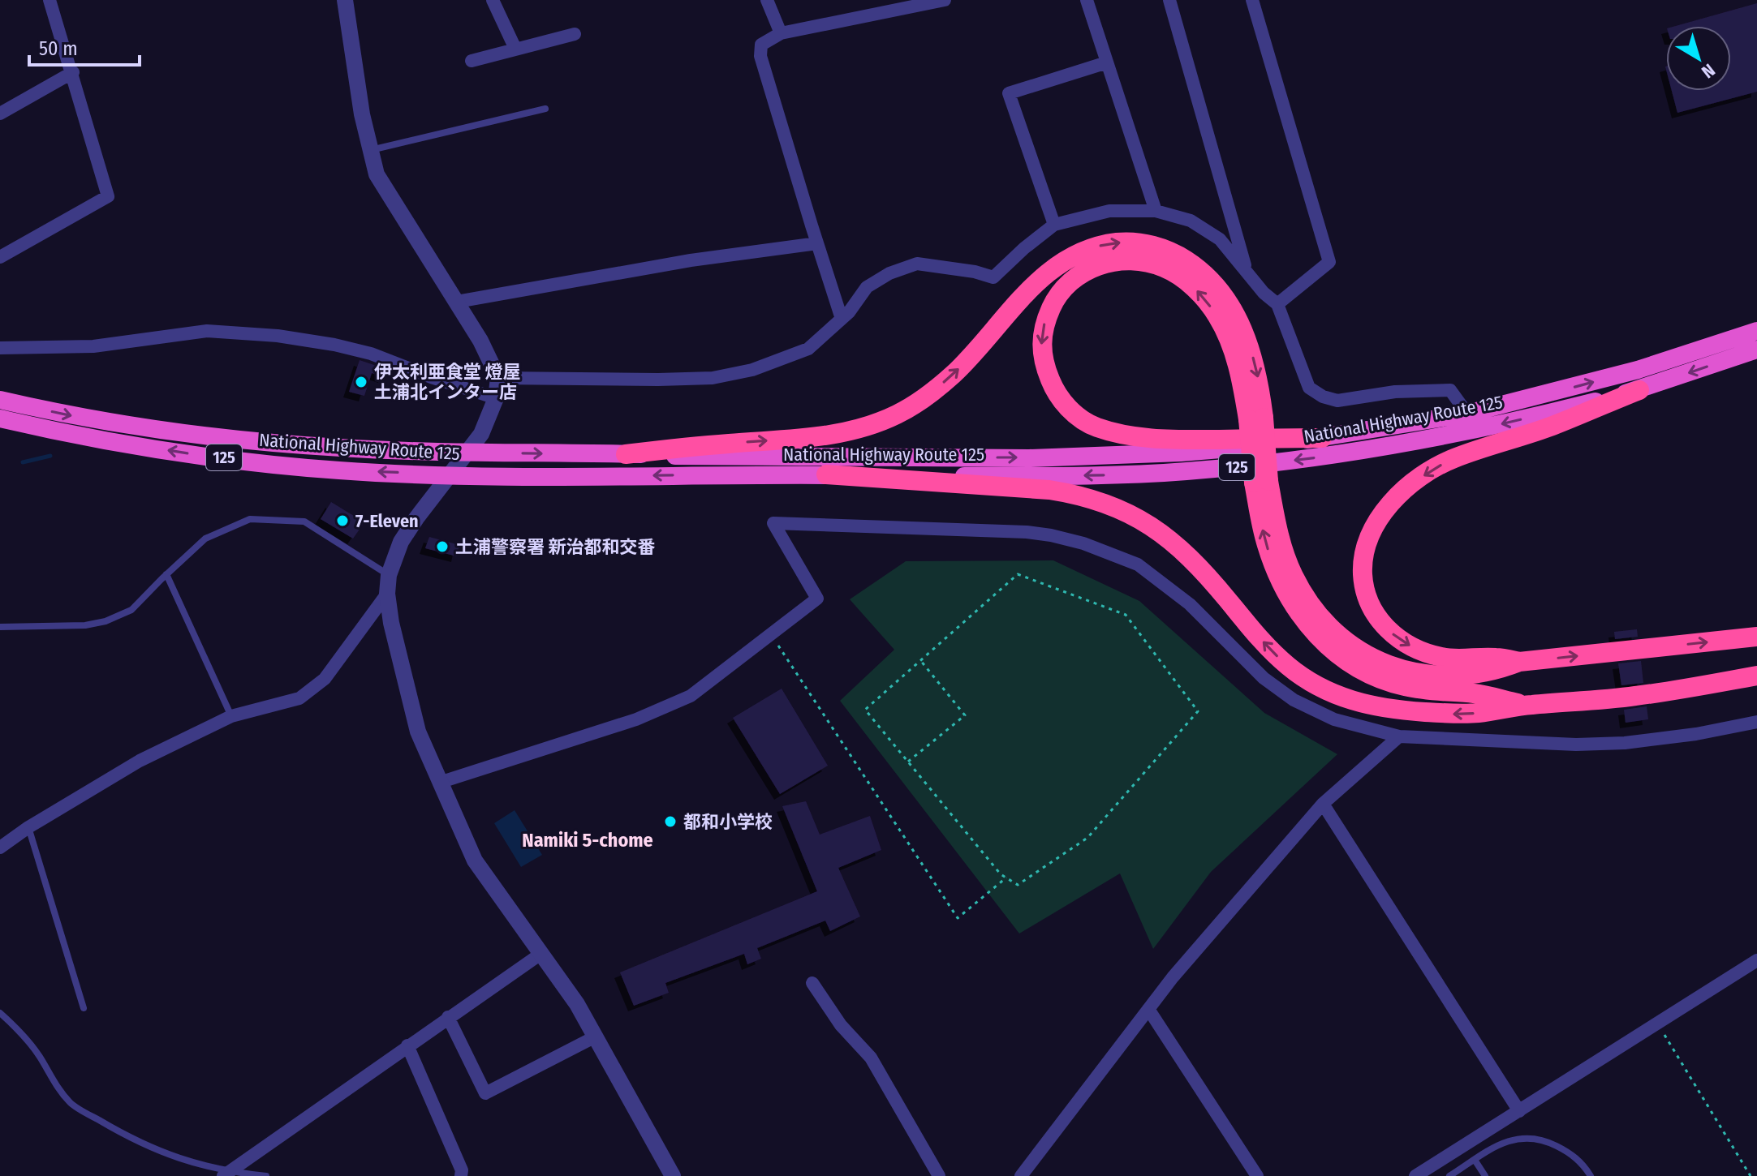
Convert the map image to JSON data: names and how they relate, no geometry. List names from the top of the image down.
{
  "streets": {
    "highway": ["National Highway Route 125", "125"]
  },
  "districts": ["Namiki 5-chome"],
  "places": [
    "伊太利亜食堂 燈屋 土浦北インター店",
    "7-Eleven",
    "土浦警察署 新治都和交番",
    "都和小学校"
  ],
  "scale_bar": "50 m",
  "north": "bottom right"
}
